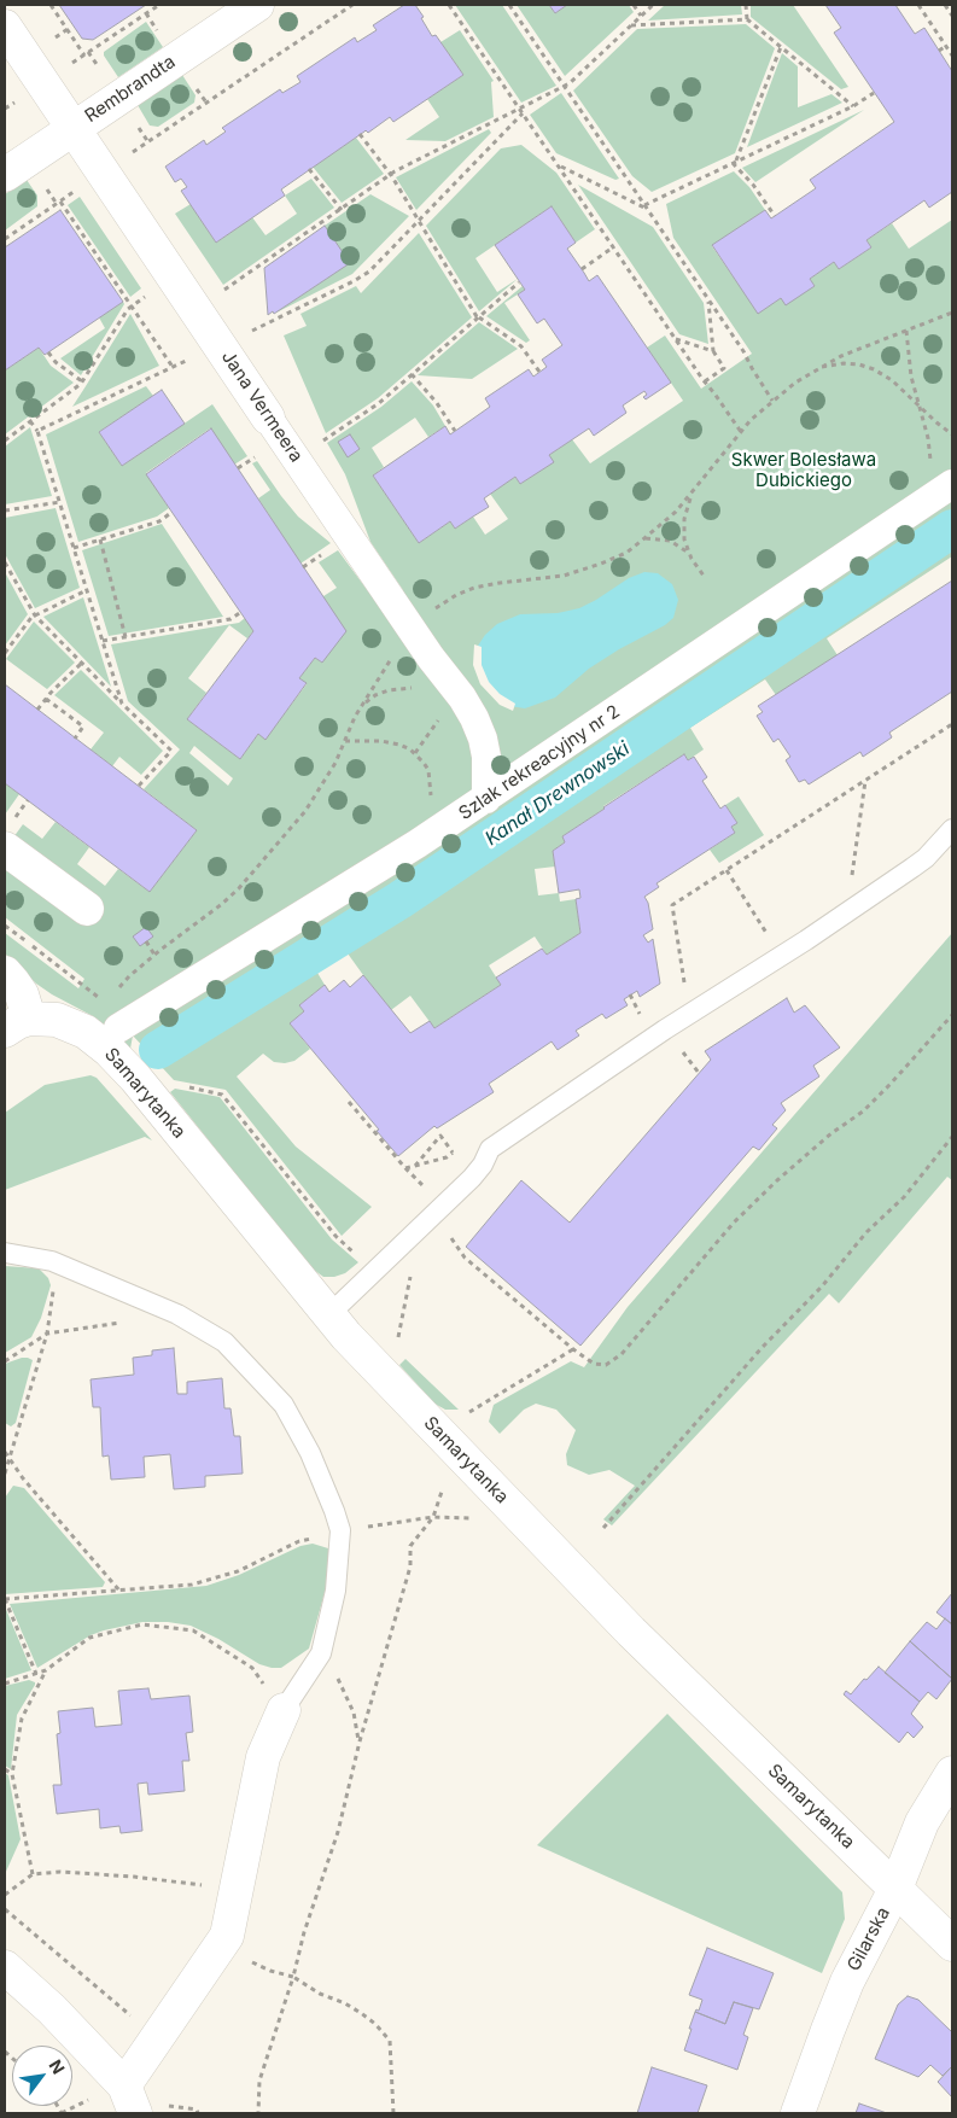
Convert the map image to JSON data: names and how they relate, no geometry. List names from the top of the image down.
{
  "streets": {
    "street": [
      "Rembrandta",
      "Jana Vermeera",
      "Szlak rekreacyjny nr 2",
      "Samarytanka",
      "Gilarska"
    ]
  },
  "crossings": [
    ["Rembrandta", "Jana Vermeera"],
    ["Jana Vermeera", "Szlak rekreacyjny nr 2"],
    ["Samarytanka", "Gilarska"]
  ],
  "water": ["Kanał Drewnowski"],
  "parks": ["Skwer Bolesława Dubickiego"],
  "north": "top right"
}
